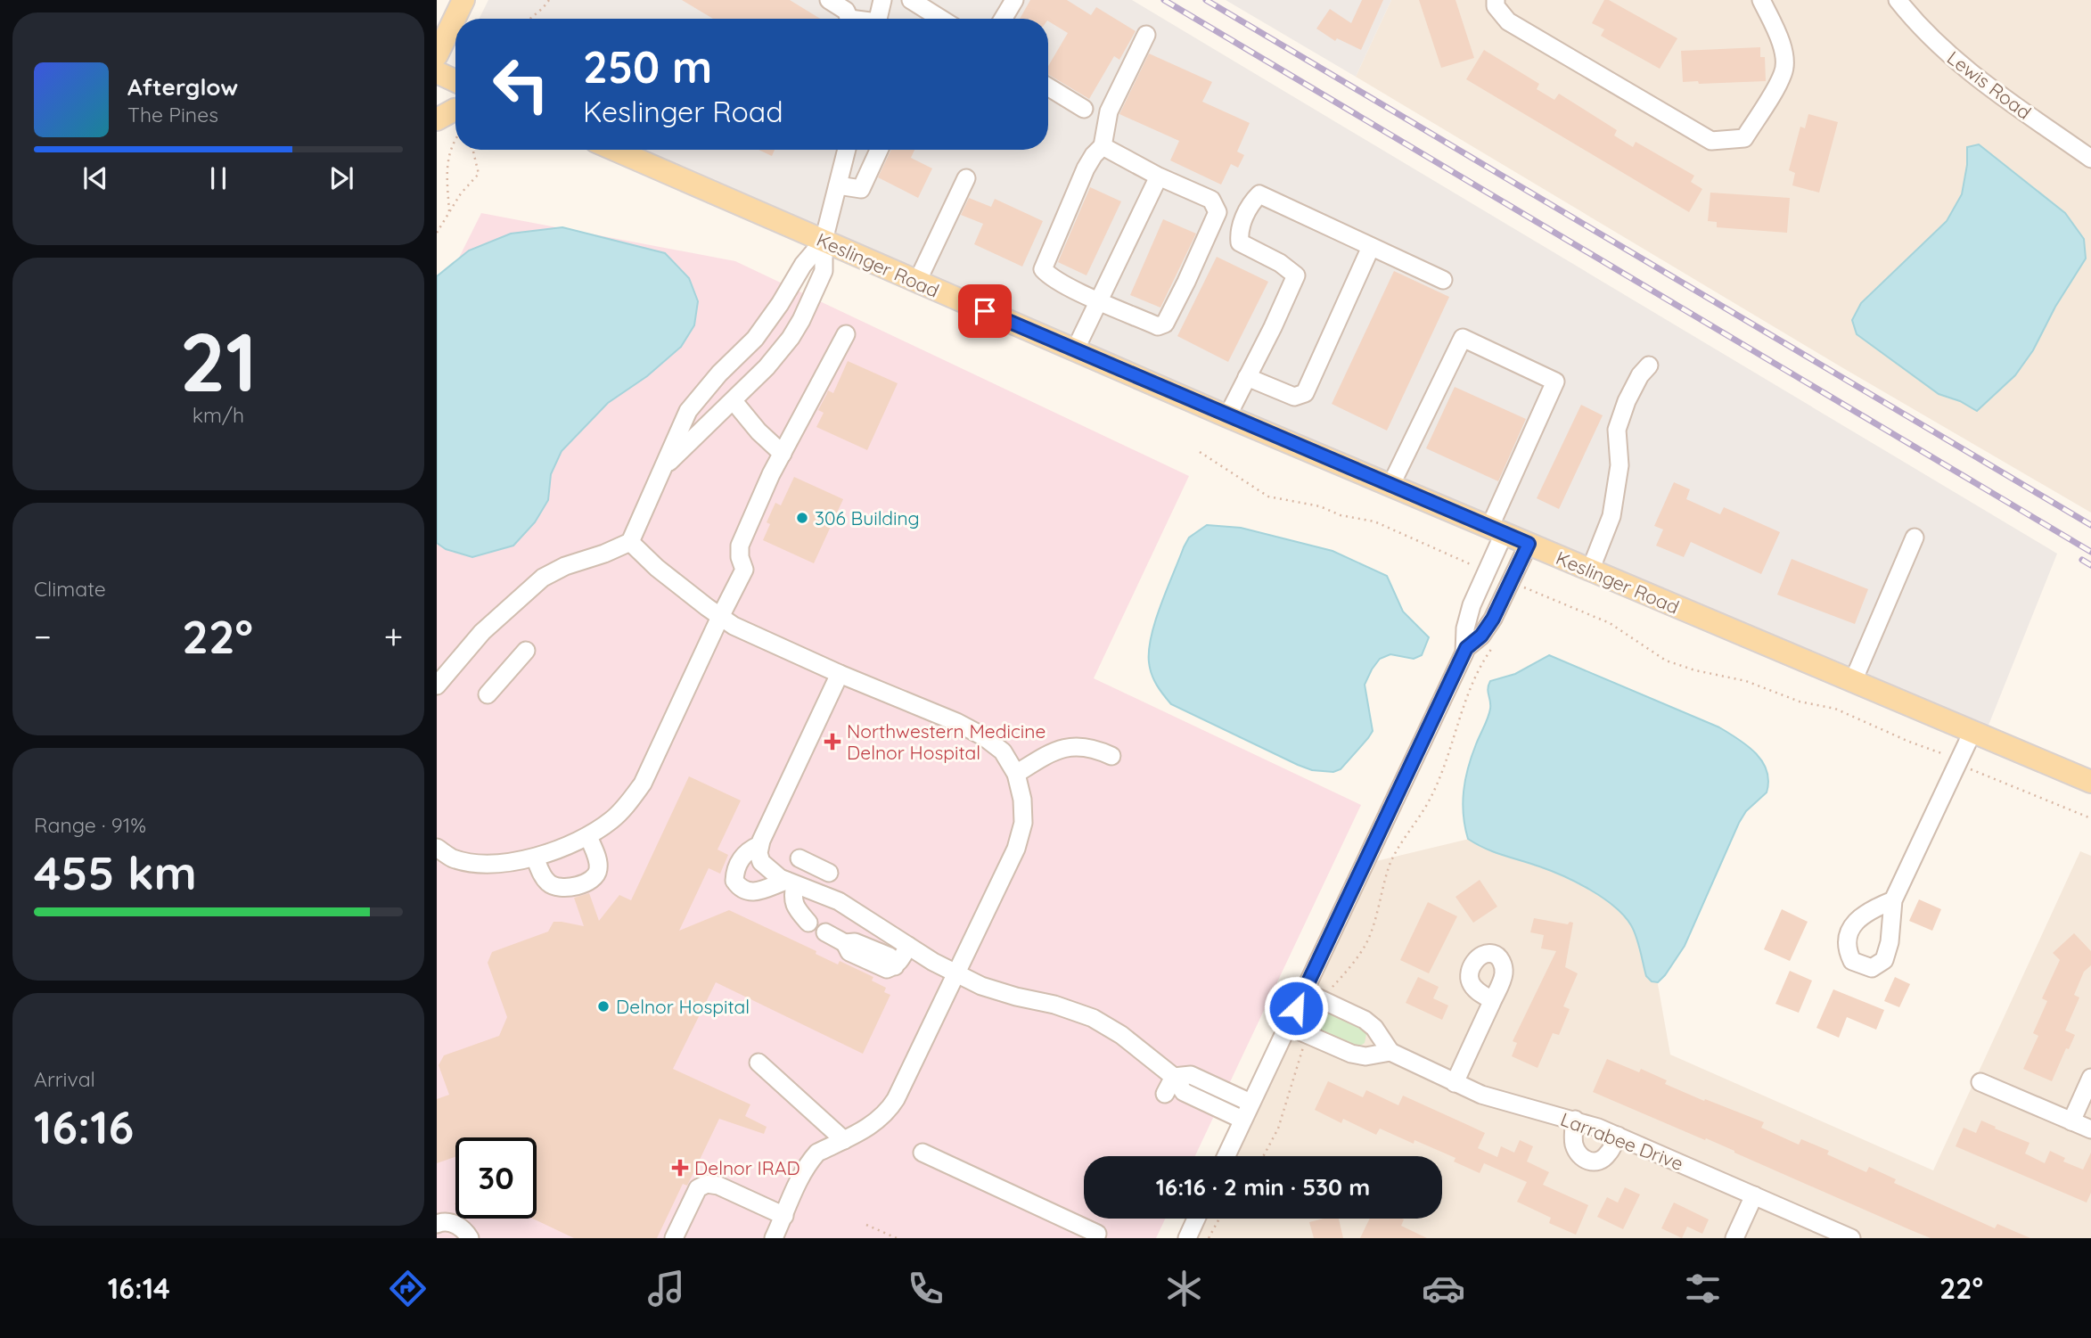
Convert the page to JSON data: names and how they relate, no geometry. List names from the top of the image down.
{
  "streets": {
    "main road": ["Keslinger Road"],
    "street": ["Lewis Road", "Larrabee Drive"]
  },
  "places": {
    "other": ["306 Building", "Delnor Hospital"],
    "health": ["Northwestern Medicine Delnor Hospital", "Delnor IRAD"]
  },
  "page": {
    "turn": ["250 m", "Keslinger Road"],
    "song": ["Afterglow", "The Pines"],
    "tile": [
      ["21", "km/h"],
      "Climate",
      ["Range · 91%", "455 km"],
      ["Arrival", "16:16"]
    ],
    "heat": ["−", "22°", "+"],
    "limit": "30",
    "trip": "16:16 · 2 min · 530 m",
    "tabs": ["16:14", "22°"]
  }
}
